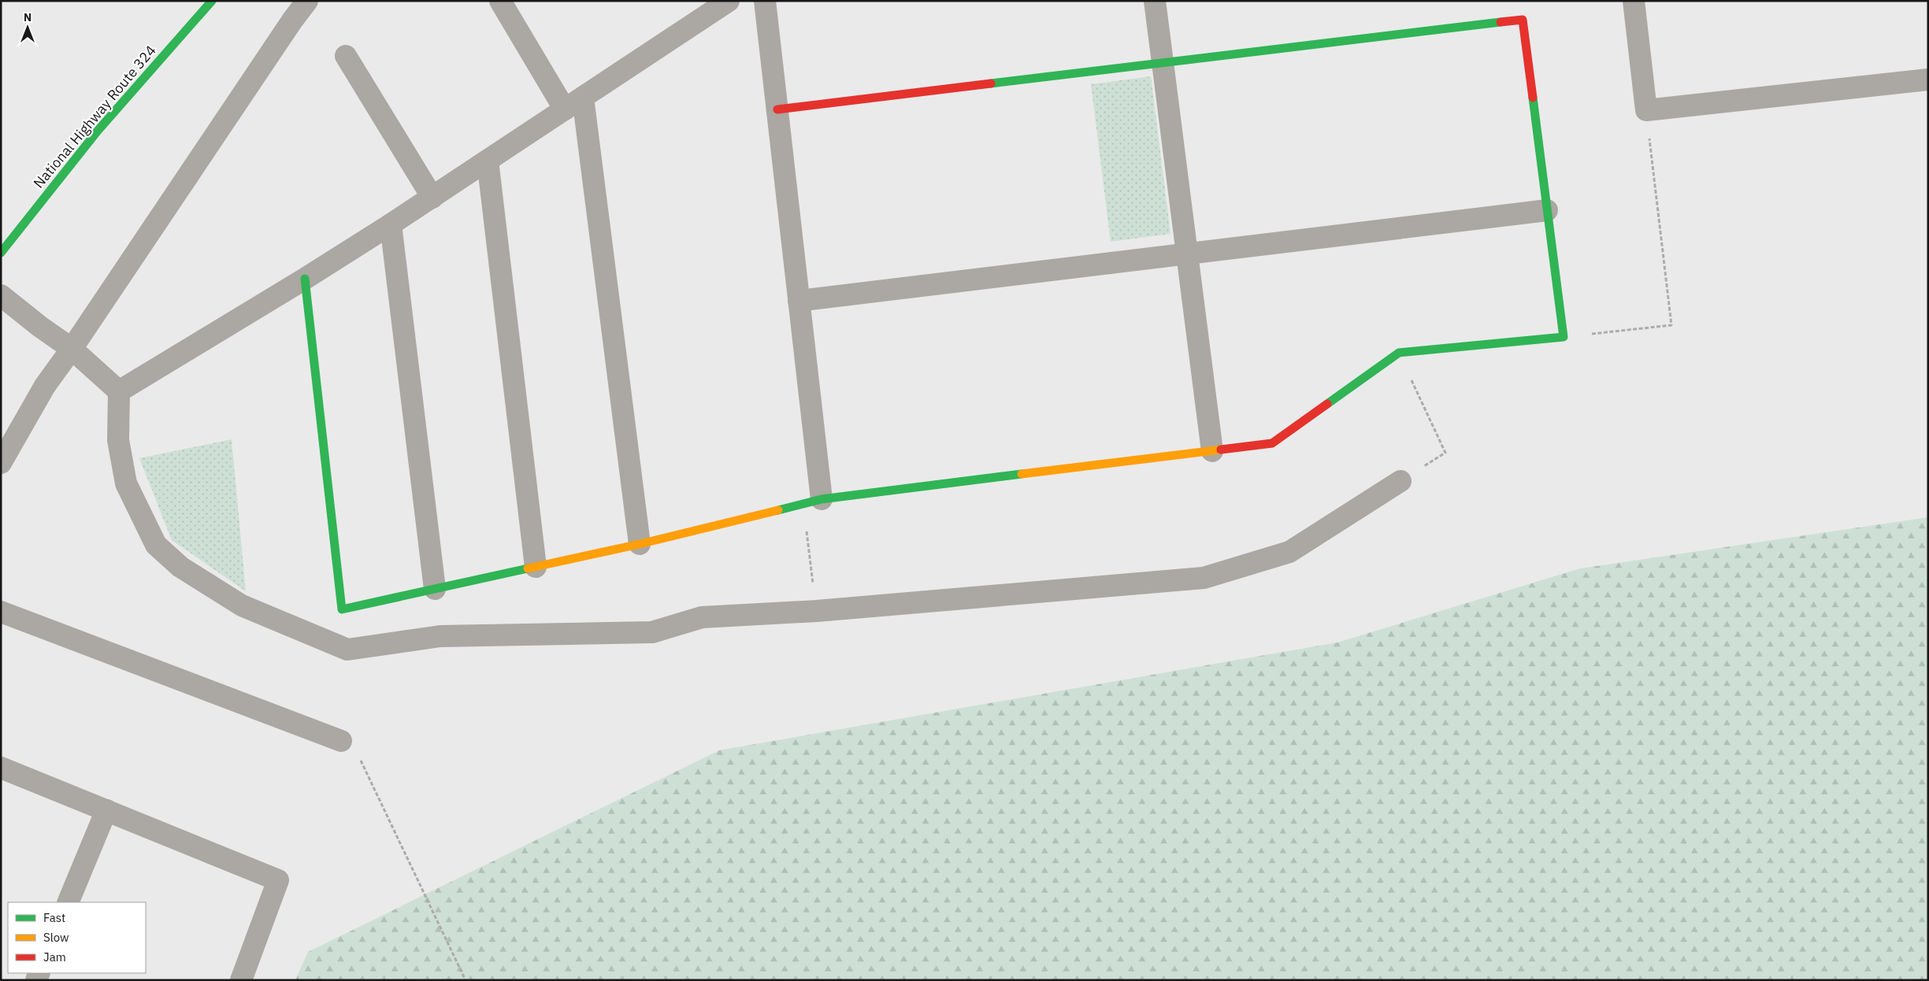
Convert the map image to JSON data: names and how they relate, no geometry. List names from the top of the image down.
{
  "streets": {
    "main road": ["National Highway Route 324"]
  },
  "legend": ["Fast", "Slow", "Jam"],
  "north": "top"
}
